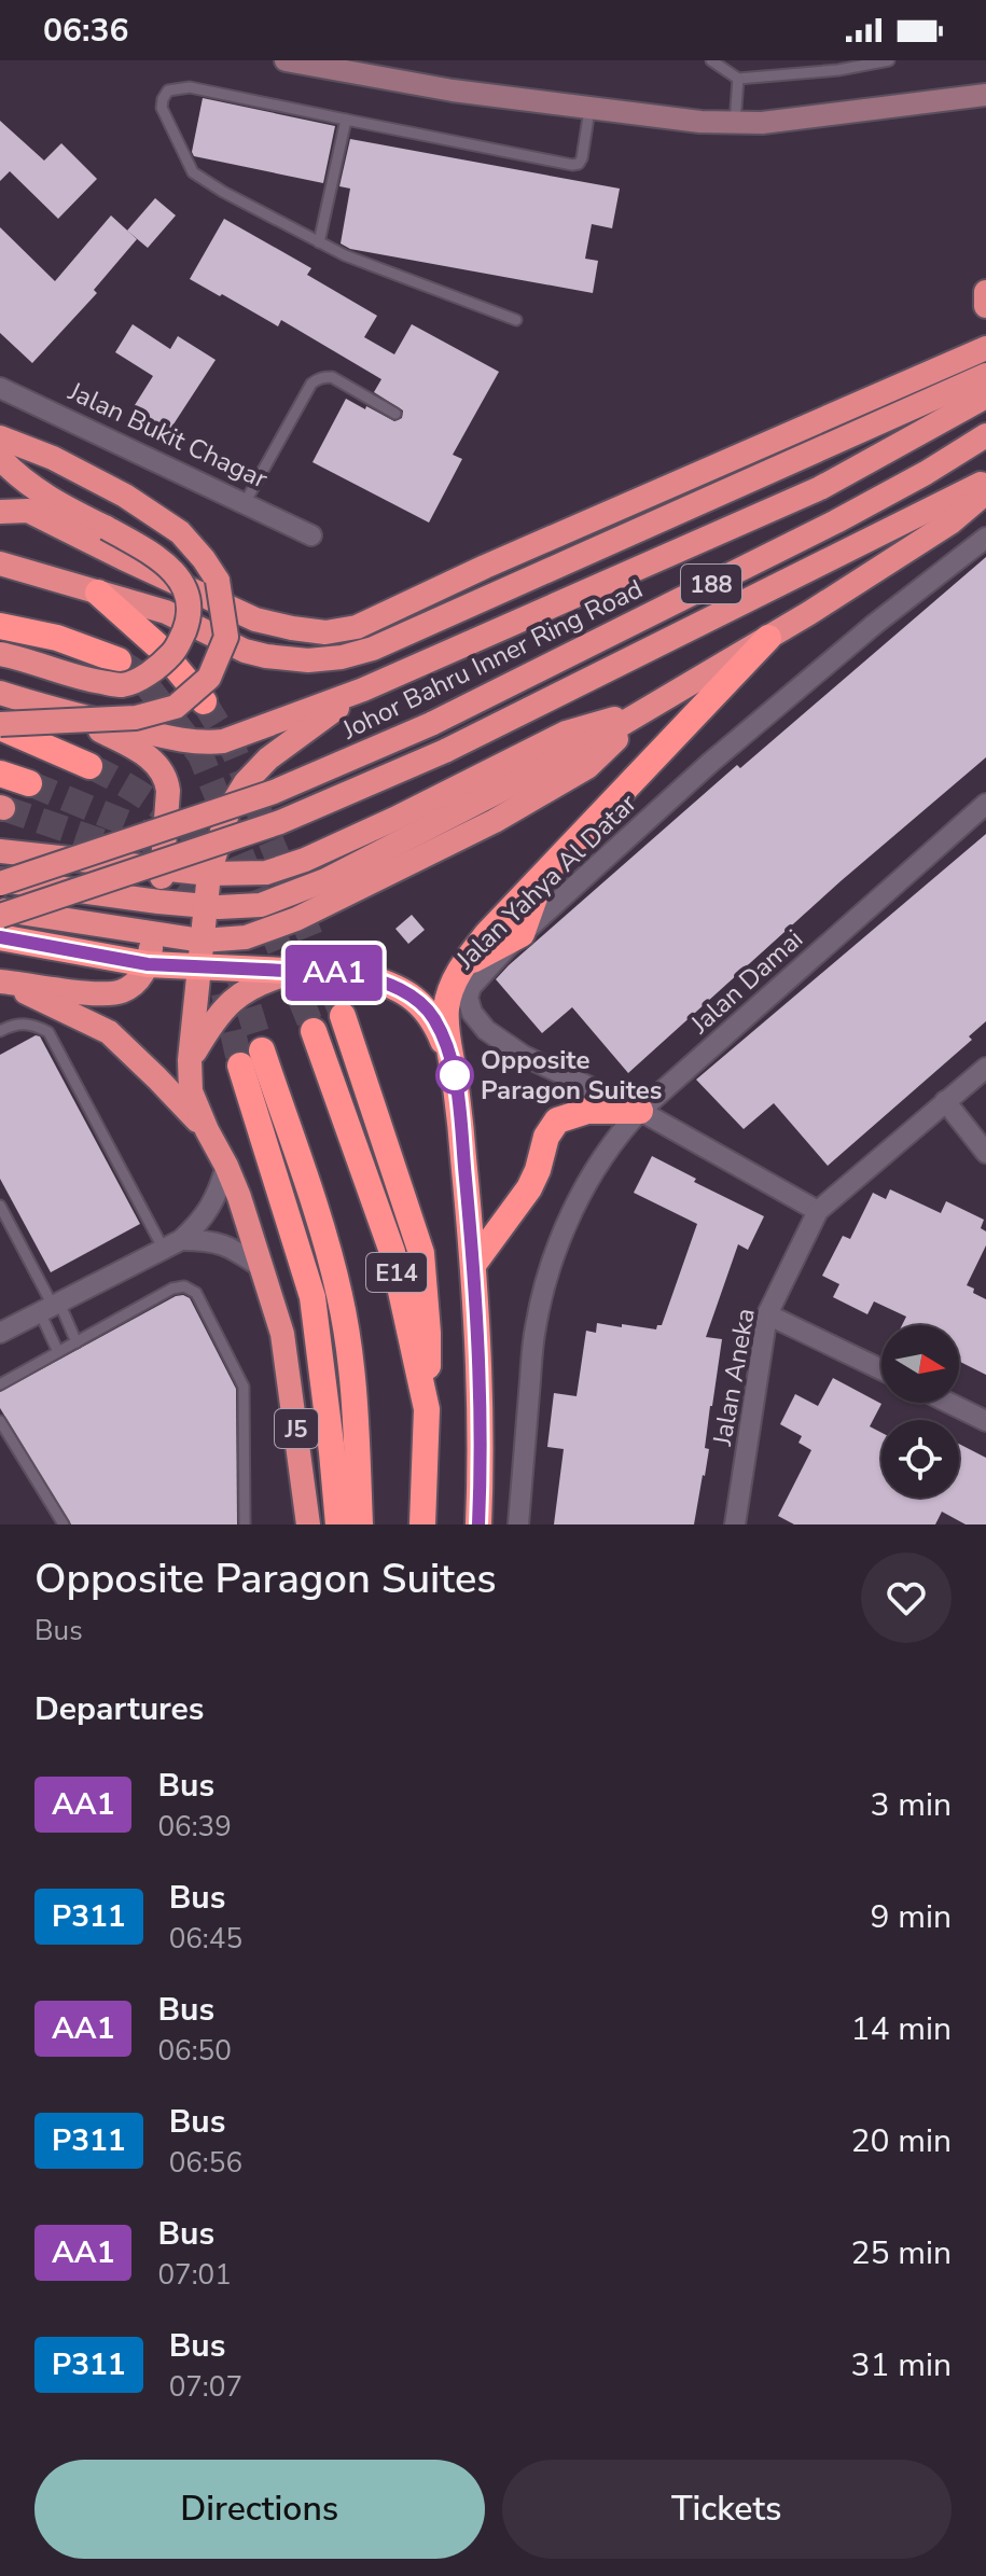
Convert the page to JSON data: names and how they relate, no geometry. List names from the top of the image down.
{
  "streets": {
    "highway": [
      "188",
      "Johor Bahru Inner Ring Road",
      "E14",
      "J5"
    ],
    "street": [
      "Jalan Bukit Chagar",
      "Jalan Yahya Al Datar",
      "Jalan Damai",
      "Jalan Aneka"
    ]
  },
  "crossings": [
    ["Jalan Yahya Al Datar", "Jalan Damai"],
    ["Jalan Yahya Al Datar", "Jalan Aneka"]
  ],
  "places": ["Opposite Paragon Suites"],
  "lines": ["bus line AA1"],
  "north": "right",
  "page": {
    "status": "06:36",
    "on_map": "AA1",
    "heading": [
      ["Opposite Paragon Suites", "Bus"],
      "Departures"
    ],
    "list": [
      {
        "mark": "AA1",
        "name": "Bus",
        "note": "06:39",
        "value": "3 min"
      },
      {
        "mark": "P311",
        "name": "Bus",
        "note": "06:45",
        "value": "9 min"
      },
      {
        "mark": "AA1",
        "name": "Bus",
        "note": "06:50",
        "value": "14 min"
      },
      {
        "mark": "P311",
        "name": "Bus",
        "note": "06:56",
        "value": "20 min"
      },
      {
        "mark": "AA1",
        "name": "Bus",
        "note": "07:01",
        "value": "25 min"
      },
      {
        "mark": "P311",
        "name": "Bus",
        "note": "07:07",
        "value": "31 min"
      }
    ],
    "buttons": ["Directions", "Tickets"]
  }
}
